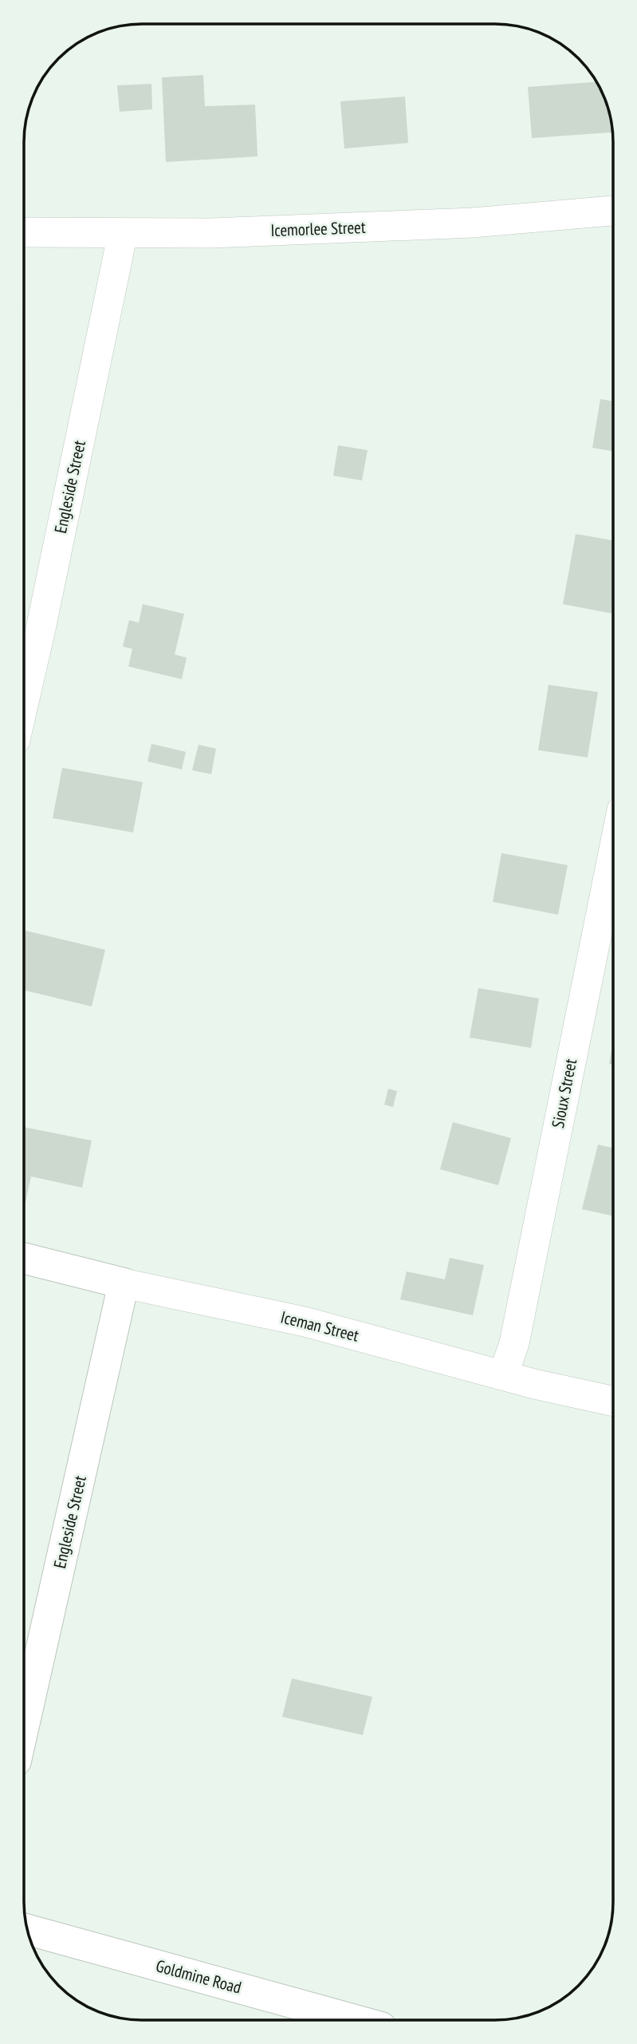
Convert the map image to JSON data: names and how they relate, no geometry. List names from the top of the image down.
{
  "streets": {
    "main road": ["Engleside Street", "Iceman Street", "Goldmine Road"],
    "street": ["Icemorlee Street", "Sioux Street"]
  },
  "crossings": [
    ["Icemorlee Street", "Engleside Street"],
    ["Engleside Street", "Iceman Street"],
    ["Sioux Street", "Iceman Street"]
  ]
}
